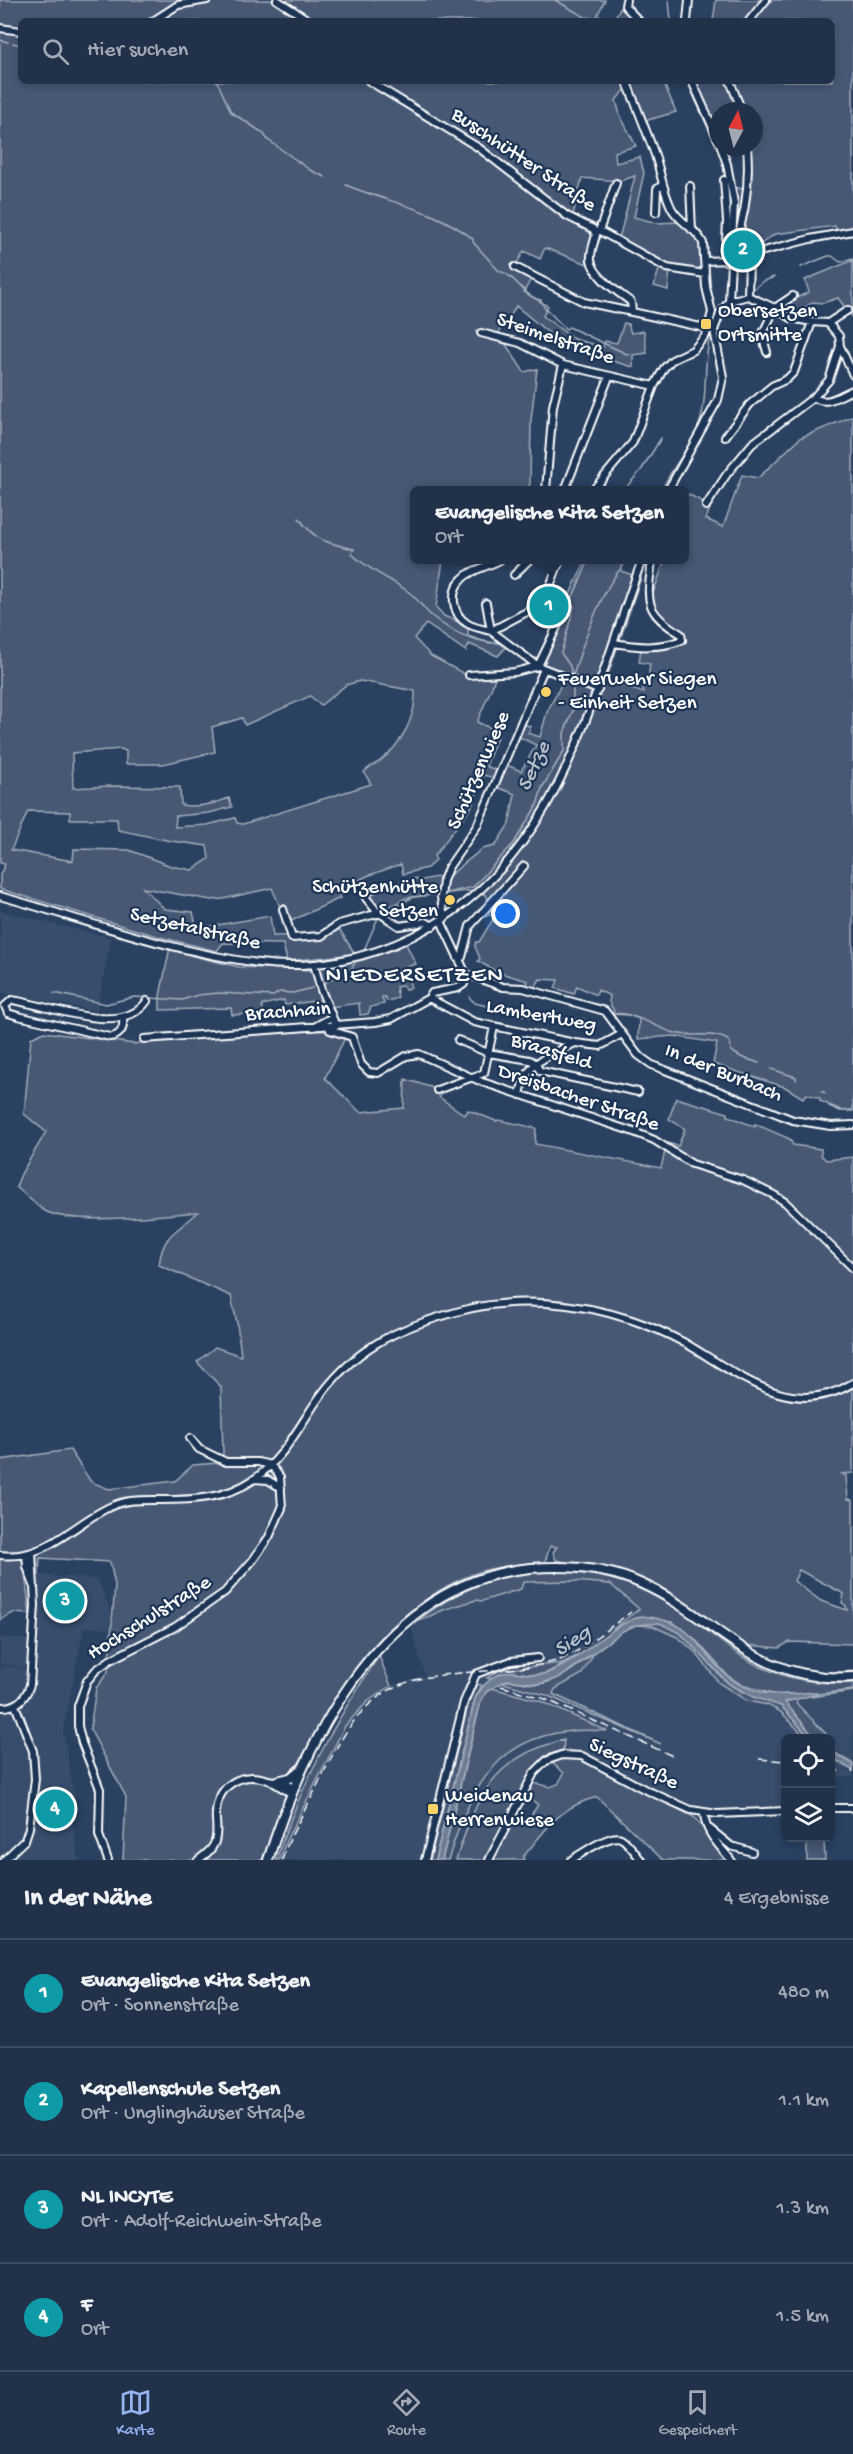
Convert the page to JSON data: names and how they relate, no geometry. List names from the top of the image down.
{
  "streets": {
    "street": [
      "Buschhütter Straße",
      "Steimelstraße",
      "Schützenwiese",
      "Setzetalstraße",
      "Brachhain",
      "Lambertweg",
      "Braasfeld",
      "In der Burbach",
      "Dreisbacher Straße",
      "Hochschulstraße",
      "Siegstraße"
    ]
  },
  "crossings": [
    ["Schützenwiese", "Setzetalstraße"],
    ["Brachhain", "Lambertweg"],
    ["Brachhain", "In der Burbach"],
    ["Brachhain", "Dreisbacher Straße"],
    ["Lambertweg", "In der Burbach"]
  ],
  "districts": ["NIEDERSETZEN"],
  "water": ["Setze", "Sieg"],
  "places": {
    "transit": ["Obersetzen Ortsmitte", "Weidenau Herrenwiese"],
    "other": ["Feuerwehr Siegen - Einheit Setzen", "Schützenhütte Setzen"]
  },
  "north": "top",
  "page": {
    "search": "Hier suchen",
    "pins": [
      "2",
      "1",
      "3",
      "4"
    ],
    "popup": ["Evangelische Kita Setzen", "Ort"],
    "heading": ["In der Nähe", "4 Ergebnisse"],
    "list": [
      {
        "mark": "1",
        "name": "Evangelische Kita Setzen",
        "note": "Ort · Sonnenstraße",
        "value": "480 m"
      },
      {
        "mark": "2",
        "name": "Kapellenschule Setzen",
        "note": "Ort · Unglinghäuser Straße",
        "value": "1.1 km"
      },
      {
        "mark": "3",
        "name": "NL INCYTE",
        "note": "Ort · Adolf-Reichwein-Straße",
        "value": "1.3 km"
      },
      {
        "mark": "4",
        "name": "F",
        "note": "Ort",
        "value": "1.5 km"
      }
    ],
    "nav": ["Karte", "Route", "Gespeichert"]
  }
}
